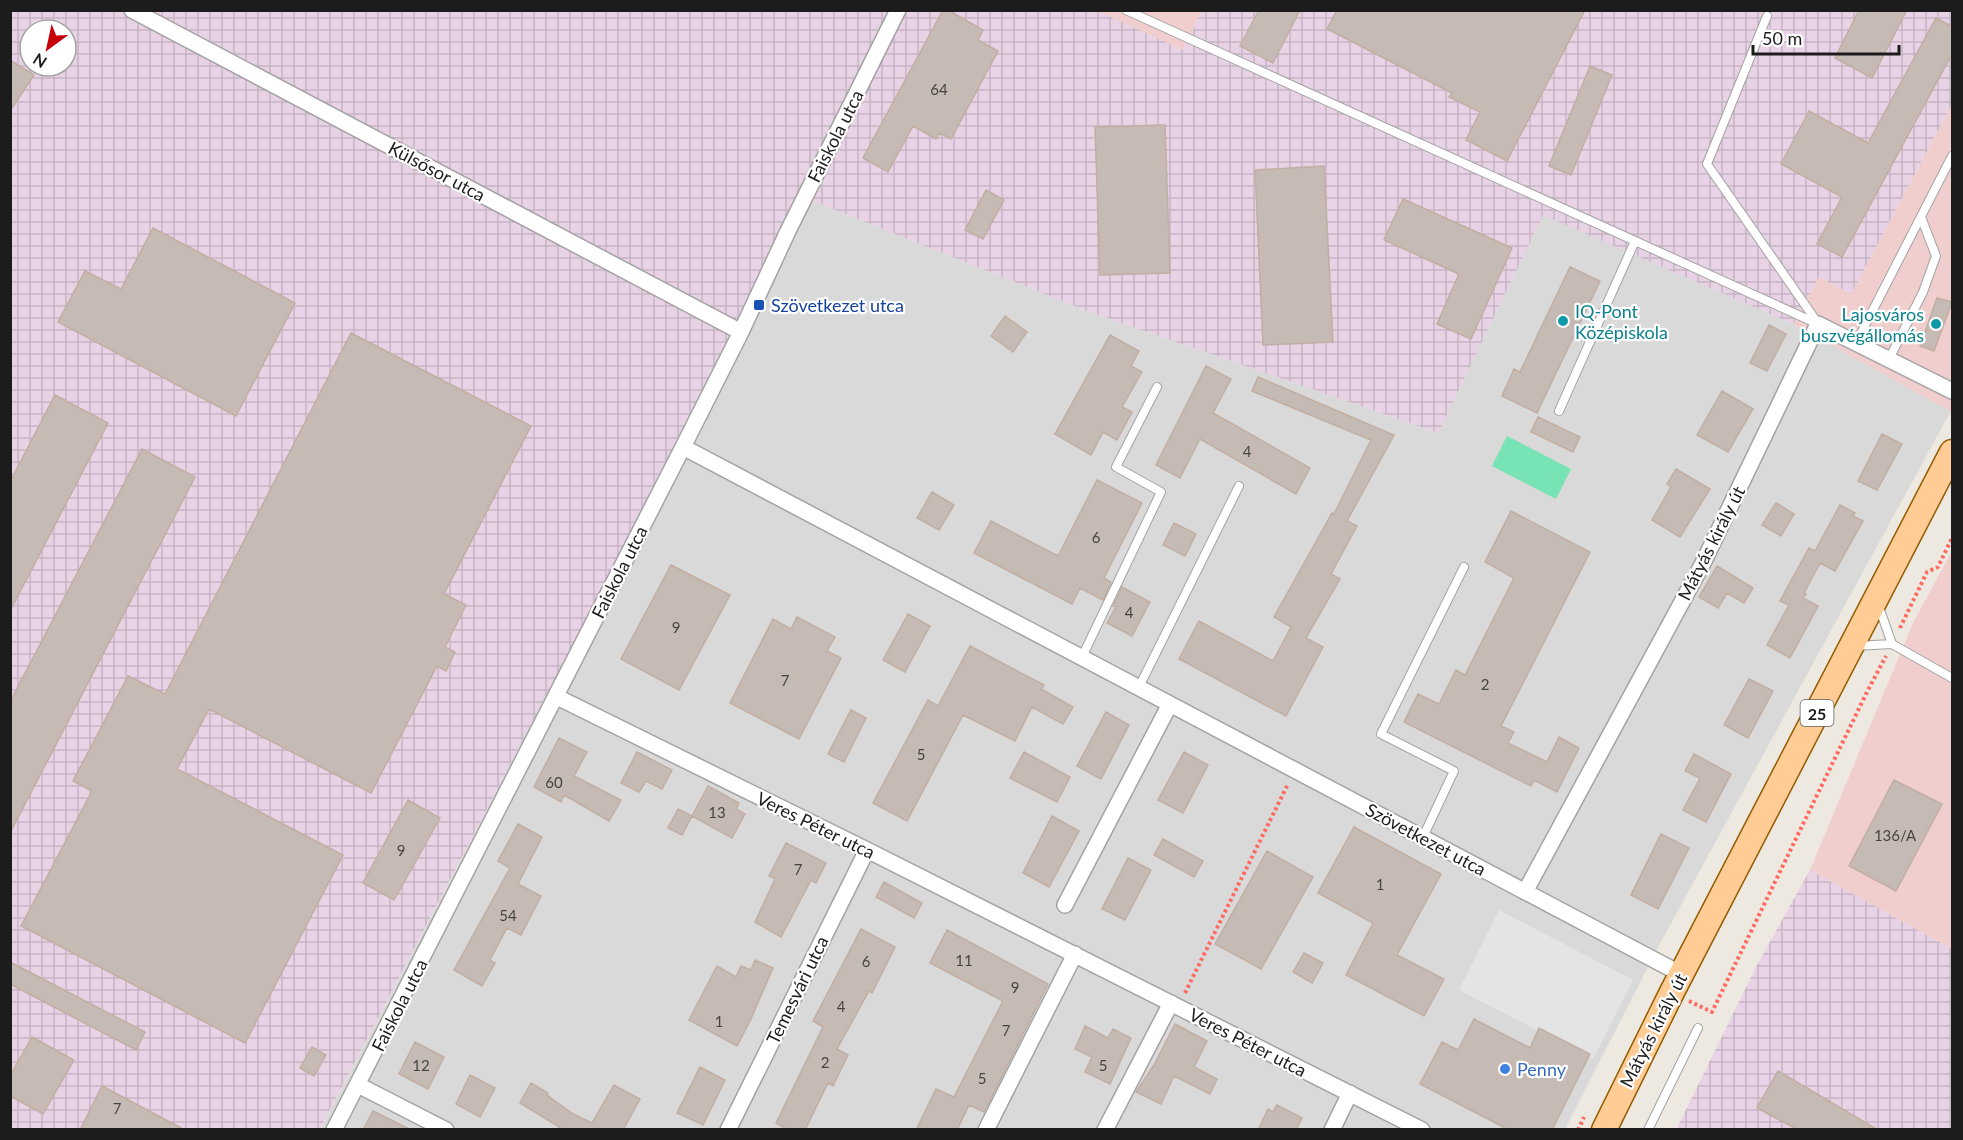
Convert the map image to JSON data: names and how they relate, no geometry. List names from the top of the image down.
{
  "streets": {
    "main road": ["Mátyás király út", "25"],
    "street": [
      "Faiskola utca",
      "Külsősor utca",
      "Veres Péter utca",
      "Szövetkezet utca",
      "Temesvári utca"
    ]
  },
  "crossings": [
    ["Faiskola utca", "Külsősor utca"],
    ["Faiskola utca", "Veres Péter utca"],
    ["Faiskola utca", "Szövetkezet utca"],
    ["Mátyás király út", "Szövetkezet utca"],
    ["Veres Péter utca", "Temesvári utca"]
  ],
  "places": {
    "transit": ["Szövetkezet utca"],
    "other": ["IQ-Pont Középiskola", "Lajosváros buszvégállomás", "Penny"]
  },
  "house_numbers": [
    "64",
    "4",
    "6",
    "4",
    "9",
    "7",
    "2",
    "5",
    "60",
    "13",
    "136/A",
    "9",
    "7",
    "1",
    "54",
    "11",
    "6",
    "9",
    "4",
    "1",
    "7",
    "2",
    "12",
    "5",
    "5",
    "7"
  ],
  "scale_bar": "50 m",
  "north": "bottom left"
}
